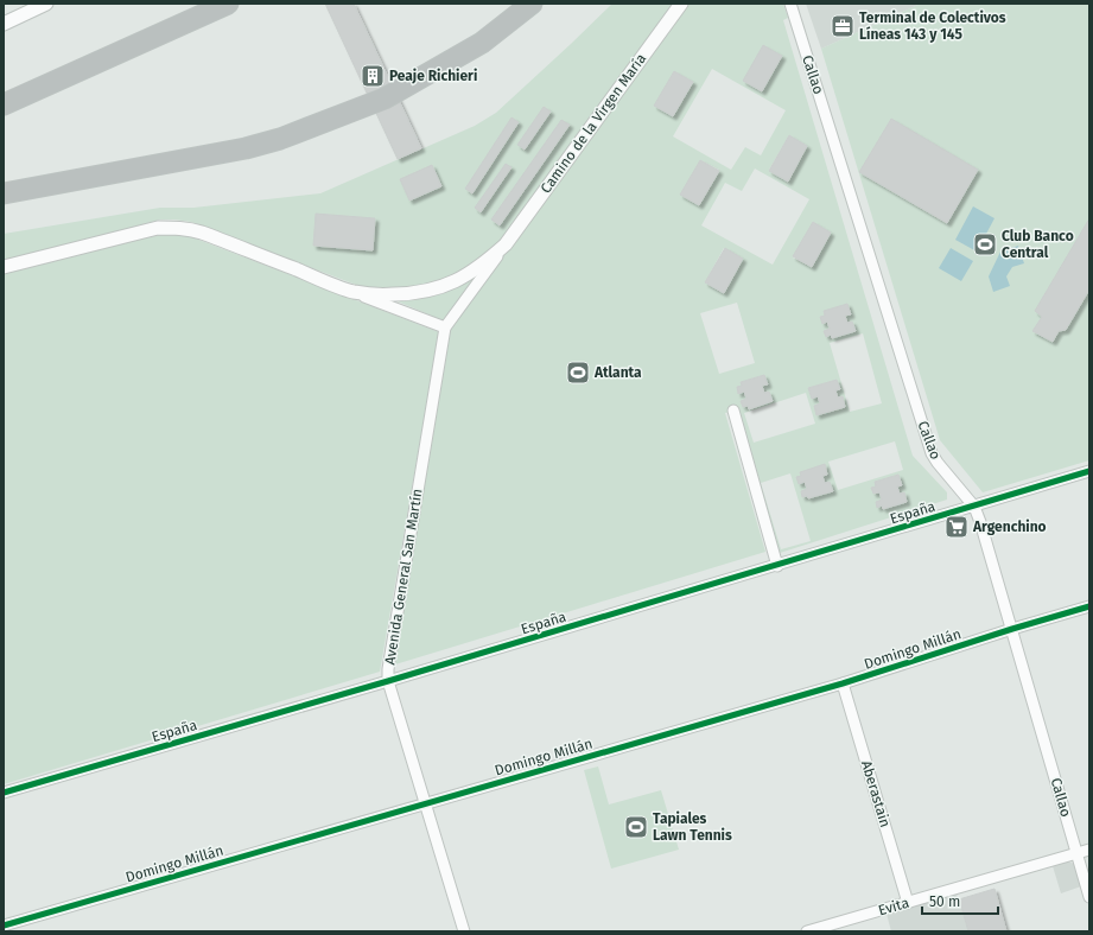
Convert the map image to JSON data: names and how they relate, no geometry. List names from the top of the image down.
{
  "streets": {
    "street": [
      "Callao",
      "Camino de la Virgen María",
      "España",
      "Avenida General San Martín",
      "Domingo Millán",
      "Aberastain",
      "Evita"
    ]
  },
  "crossings": [
    ["Callao", "España"],
    ["Callao", "Domingo Millán"],
    ["Callao", "Evita"],
    ["Camino de la Virgen María", "Avenida General San Martín"],
    ["España", "Avenida General San Martín"],
    ["Avenida General San Martín", "Domingo Millán"],
    ["Domingo Millán", "Aberastain"],
    ["Aberastain", "Evita"]
  ],
  "places": {
    "office": ["Terminal de Colectivos Líneas 143 y 145"],
    "building": ["Peaje Richieri"],
    "sports": ["Club Banco Central", "Atlanta", "Tapiales Lawn Tennis"],
    "supermarket": ["Argenchino"]
  },
  "scale_bar": "50 m"
}
